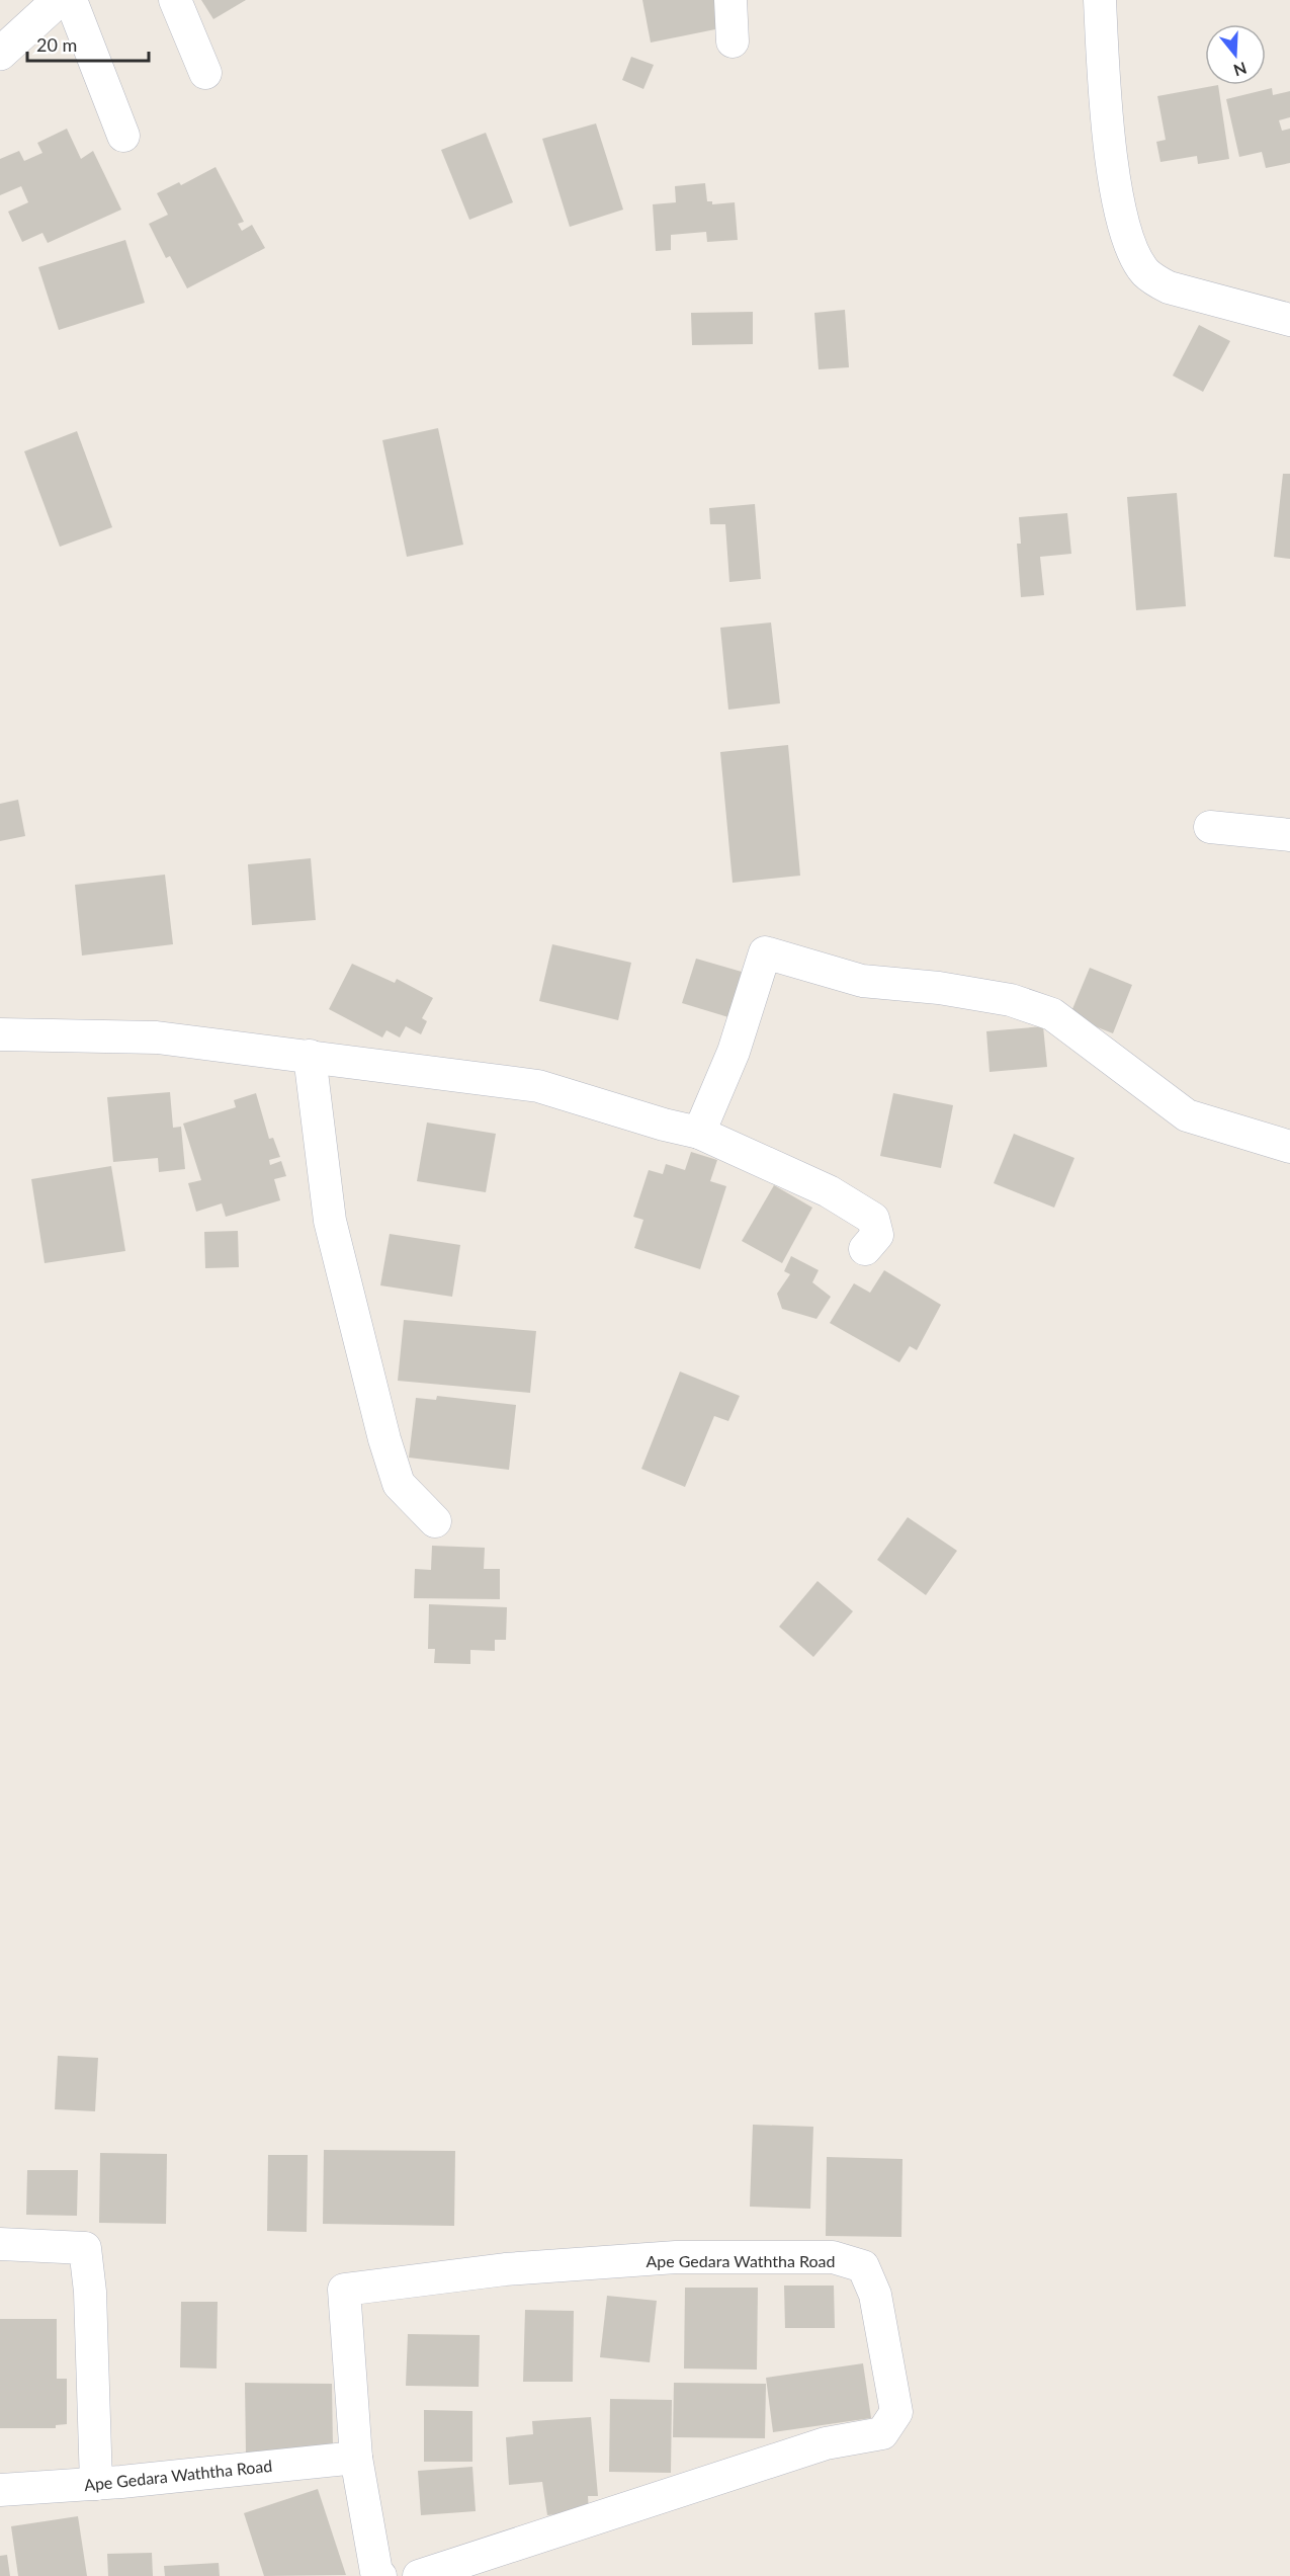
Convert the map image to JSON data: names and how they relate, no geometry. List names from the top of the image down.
{
  "streets": {
    "street": ["Ape Gedara Waththa Road"]
  },
  "scale_bar": "20 m",
  "north": "bottom"
}
